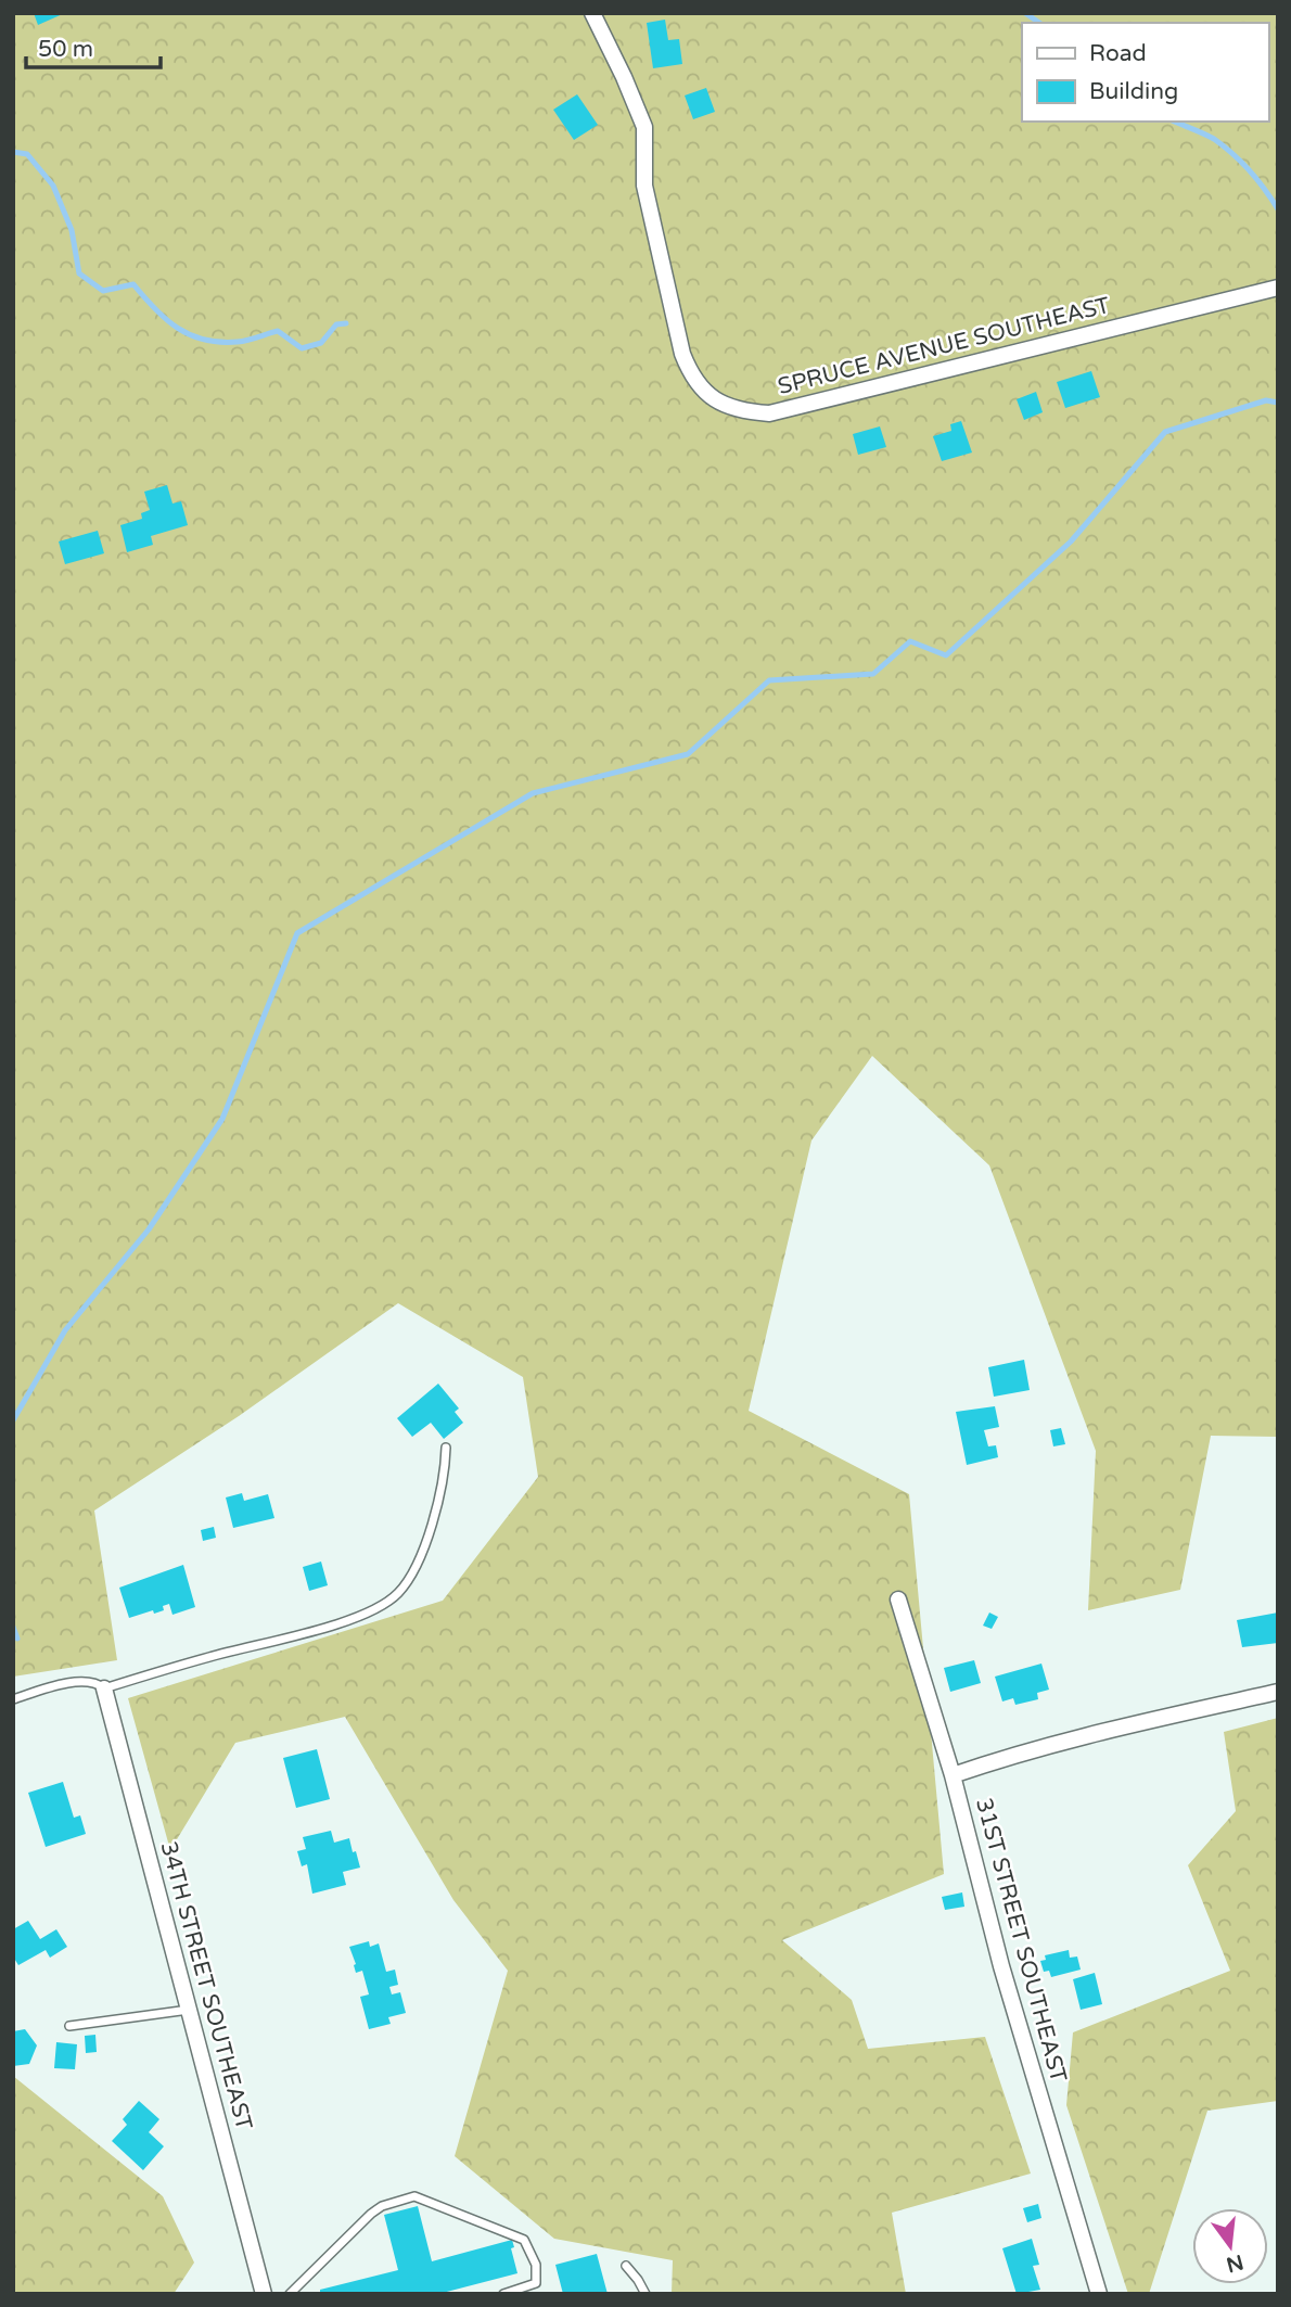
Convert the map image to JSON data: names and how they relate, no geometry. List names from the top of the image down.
{
  "streets": {
    "street": ["SPRUCE AVENUE SOUTHEAST", "31ST STREET SOUTHEAST", "34TH STREET SOUTHEAST"]
  },
  "legend": ["Road", "Building"],
  "scale_bar": "50 m",
  "north": "bottom"
}
